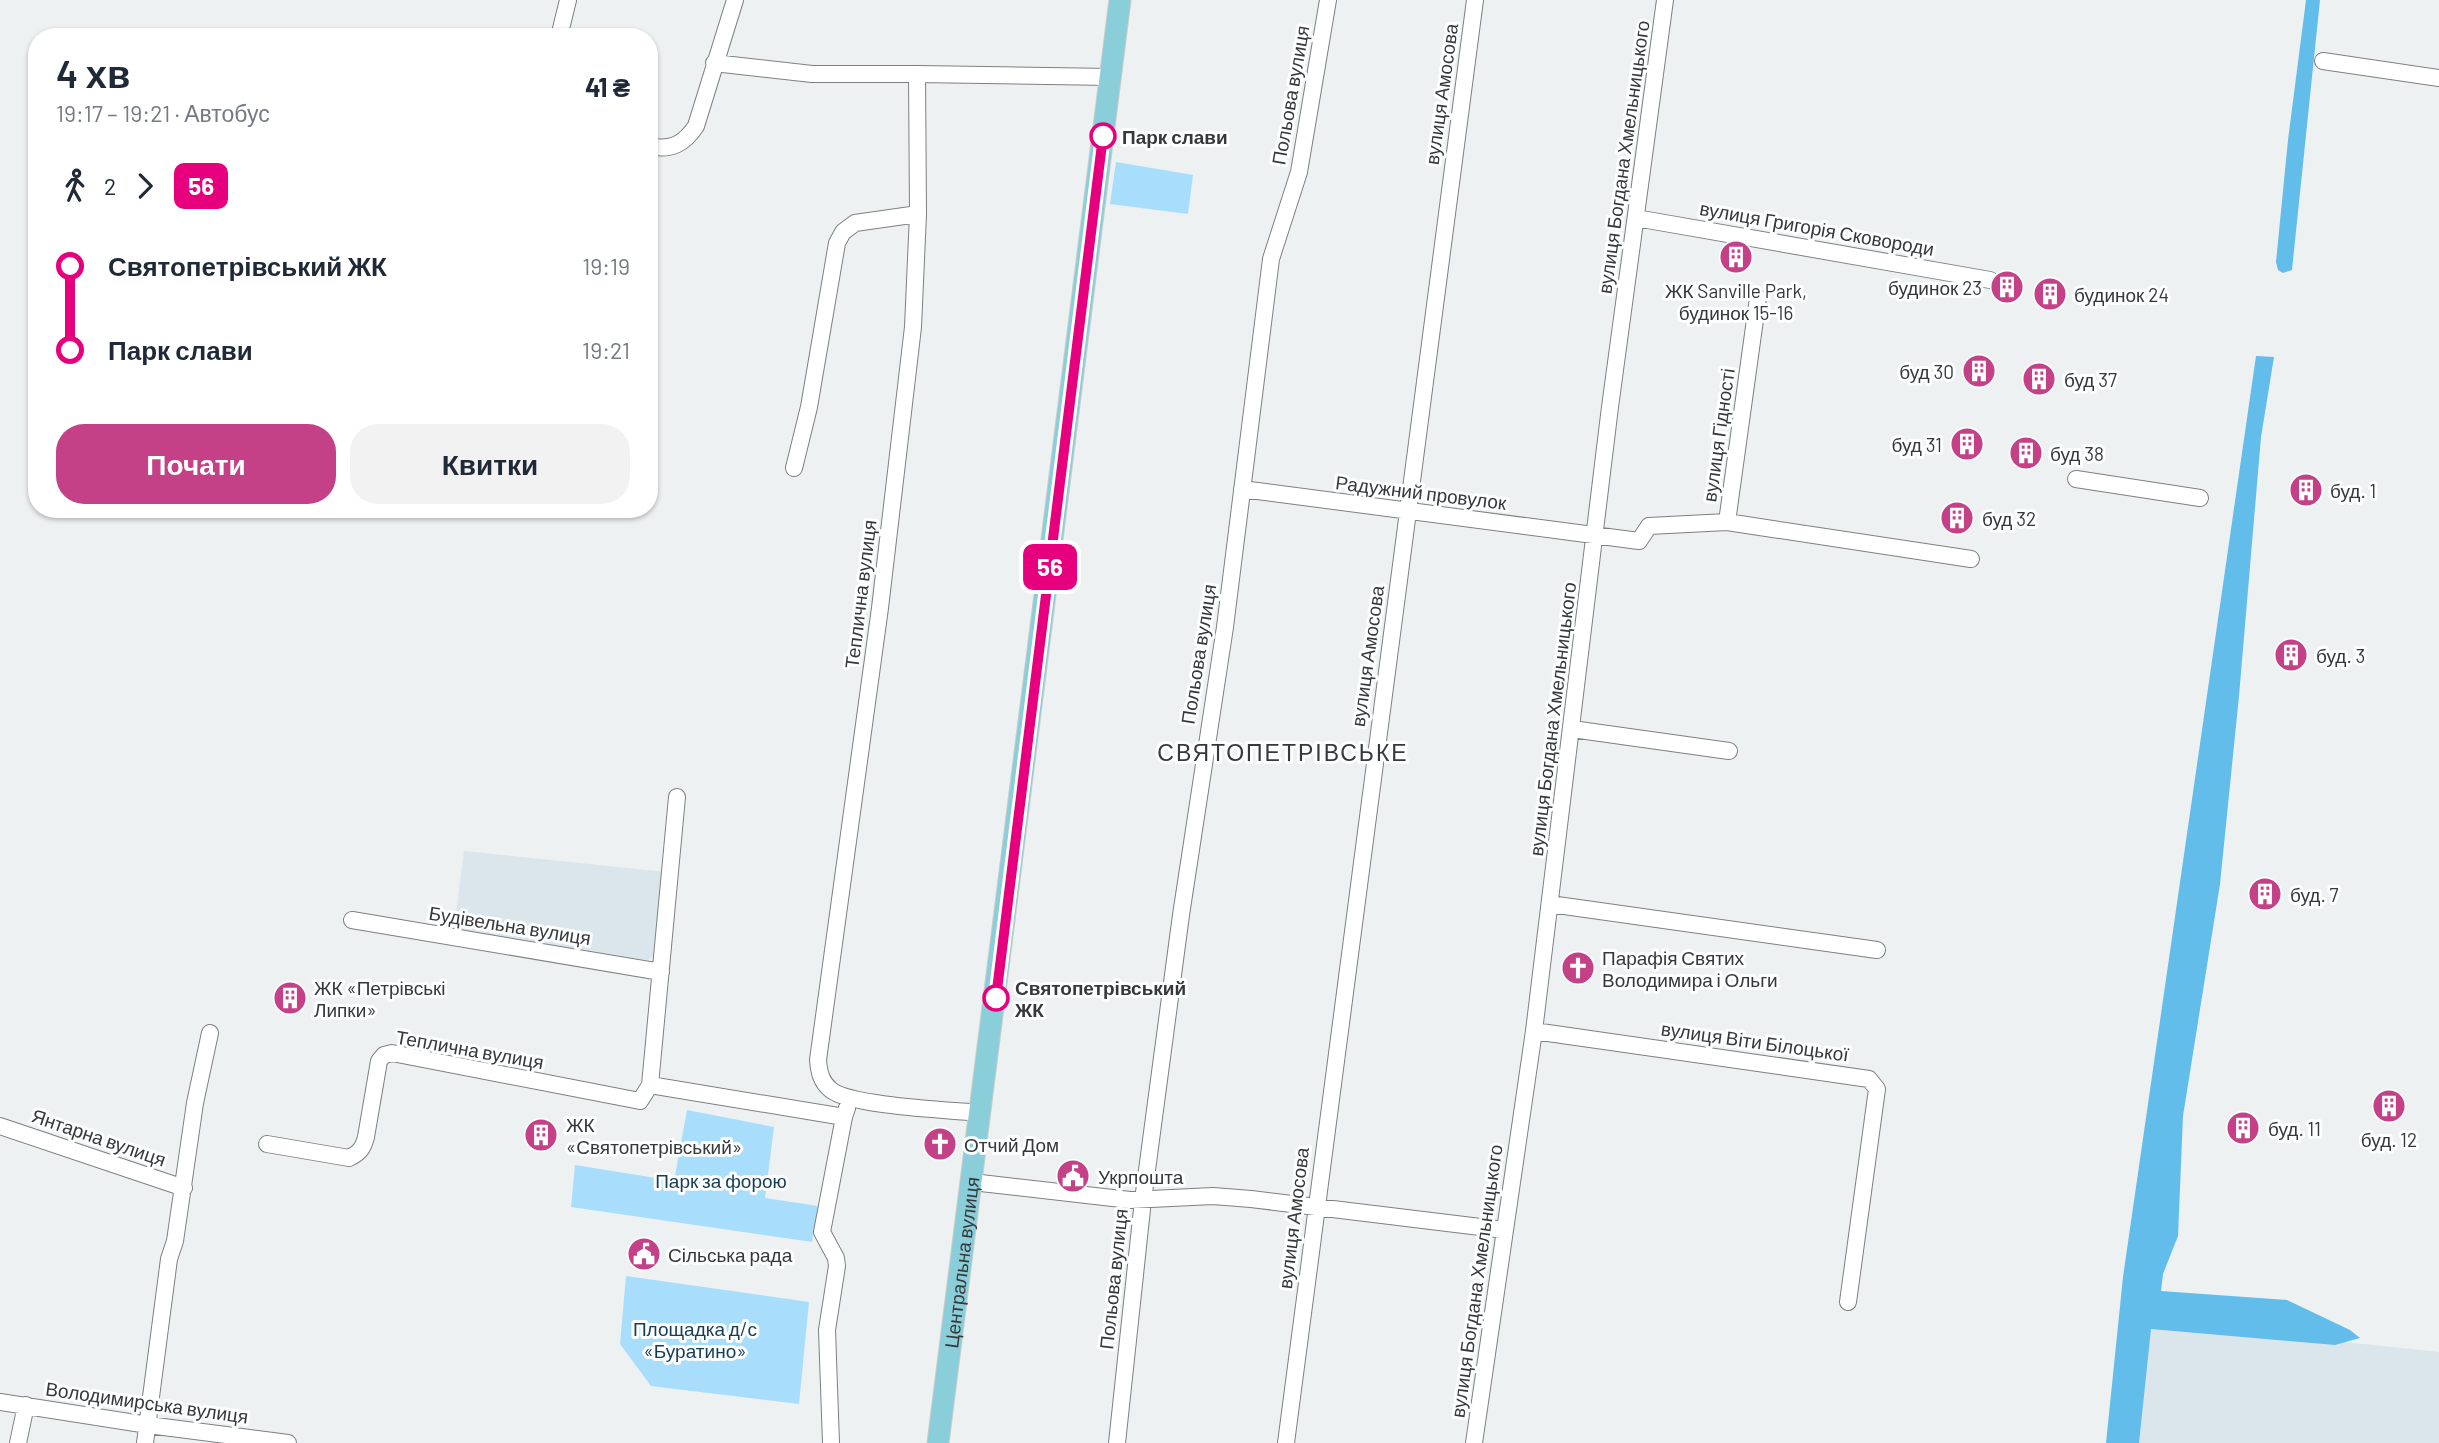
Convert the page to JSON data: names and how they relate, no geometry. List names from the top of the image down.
{
  "streets": {
    "main road": ["Центральна вулиця"],
    "street": [
      "вулиця Амосова",
      "Польова вулиця",
      "вулиця Богдана Хмельницького",
      "вулиця Григорія Сковороди",
      "вулиця Гідності",
      "Радужний провулок",
      "Теплична вулиця",
      "Будівельна вулиця",
      "вулиця Віти Білоцької",
      "Янтарна вулиця",
      "Володимирська вулиця"
    ]
  },
  "crossings": [
    ["вулиця Амосова", "Радужний провулок"],
    ["Польова вулиця", "Радужний провулок"],
    ["вулиця Богдана Хмельницького", "вулиця Григорія Сковороди"],
    ["вулиця Богдана Хмельницького", "вулиця Гідності"],
    ["вулиця Богдана Хмельницького", "Радужний провулок"],
    ["вулиця Богдана Хмельницького", "вулиця Віти Білоцької"],
    ["вулиця Гідності", "Радужний провулок"],
    ["Теплична вулиця", "Центральна вулиця"]
  ],
  "districts": ["СВЯТОПЕТРІВСЬКЕ"],
  "parks": ["Парк за форою", "Площадка д/с «Буратино»"],
  "places": {
    "other": ["Парк слави", "Святопетрівський ЖК"],
    "building": [
      "ЖК Sanville Park, будинок 15-16",
      "будинок 23",
      "будинок 24",
      "буд 30",
      "буд 37",
      "буд 31",
      "буд 38",
      "буд. 1",
      "буд 32",
      "буд. 3",
      "буд. 7",
      "ЖК «Петрівські Липки»",
      "буд. 12",
      "буд. 11",
      "ЖК «Святопетрівський»"
    ],
    "church": ["Парафія Святих Володимира і Ольги", "Отчий Дом"],
    "public building": ["Укрпошта", "Сільська рада"]
  },
  "lines": ["bus line 56"],
  "page": {
    "on_map": "56",
    "heading": ["4 хв", "19:17 – 19:21 · Автобус", "41 ₴"],
    "legs": ["2", "56"],
    "list": [
      {
        "name": "Святопетрівський ЖК",
        "value": "19:19"
      },
      {
        "name": "Парк слави",
        "value": "19:21"
      }
    ],
    "buttons": ["Почати", "Квитки"]
  }
}
